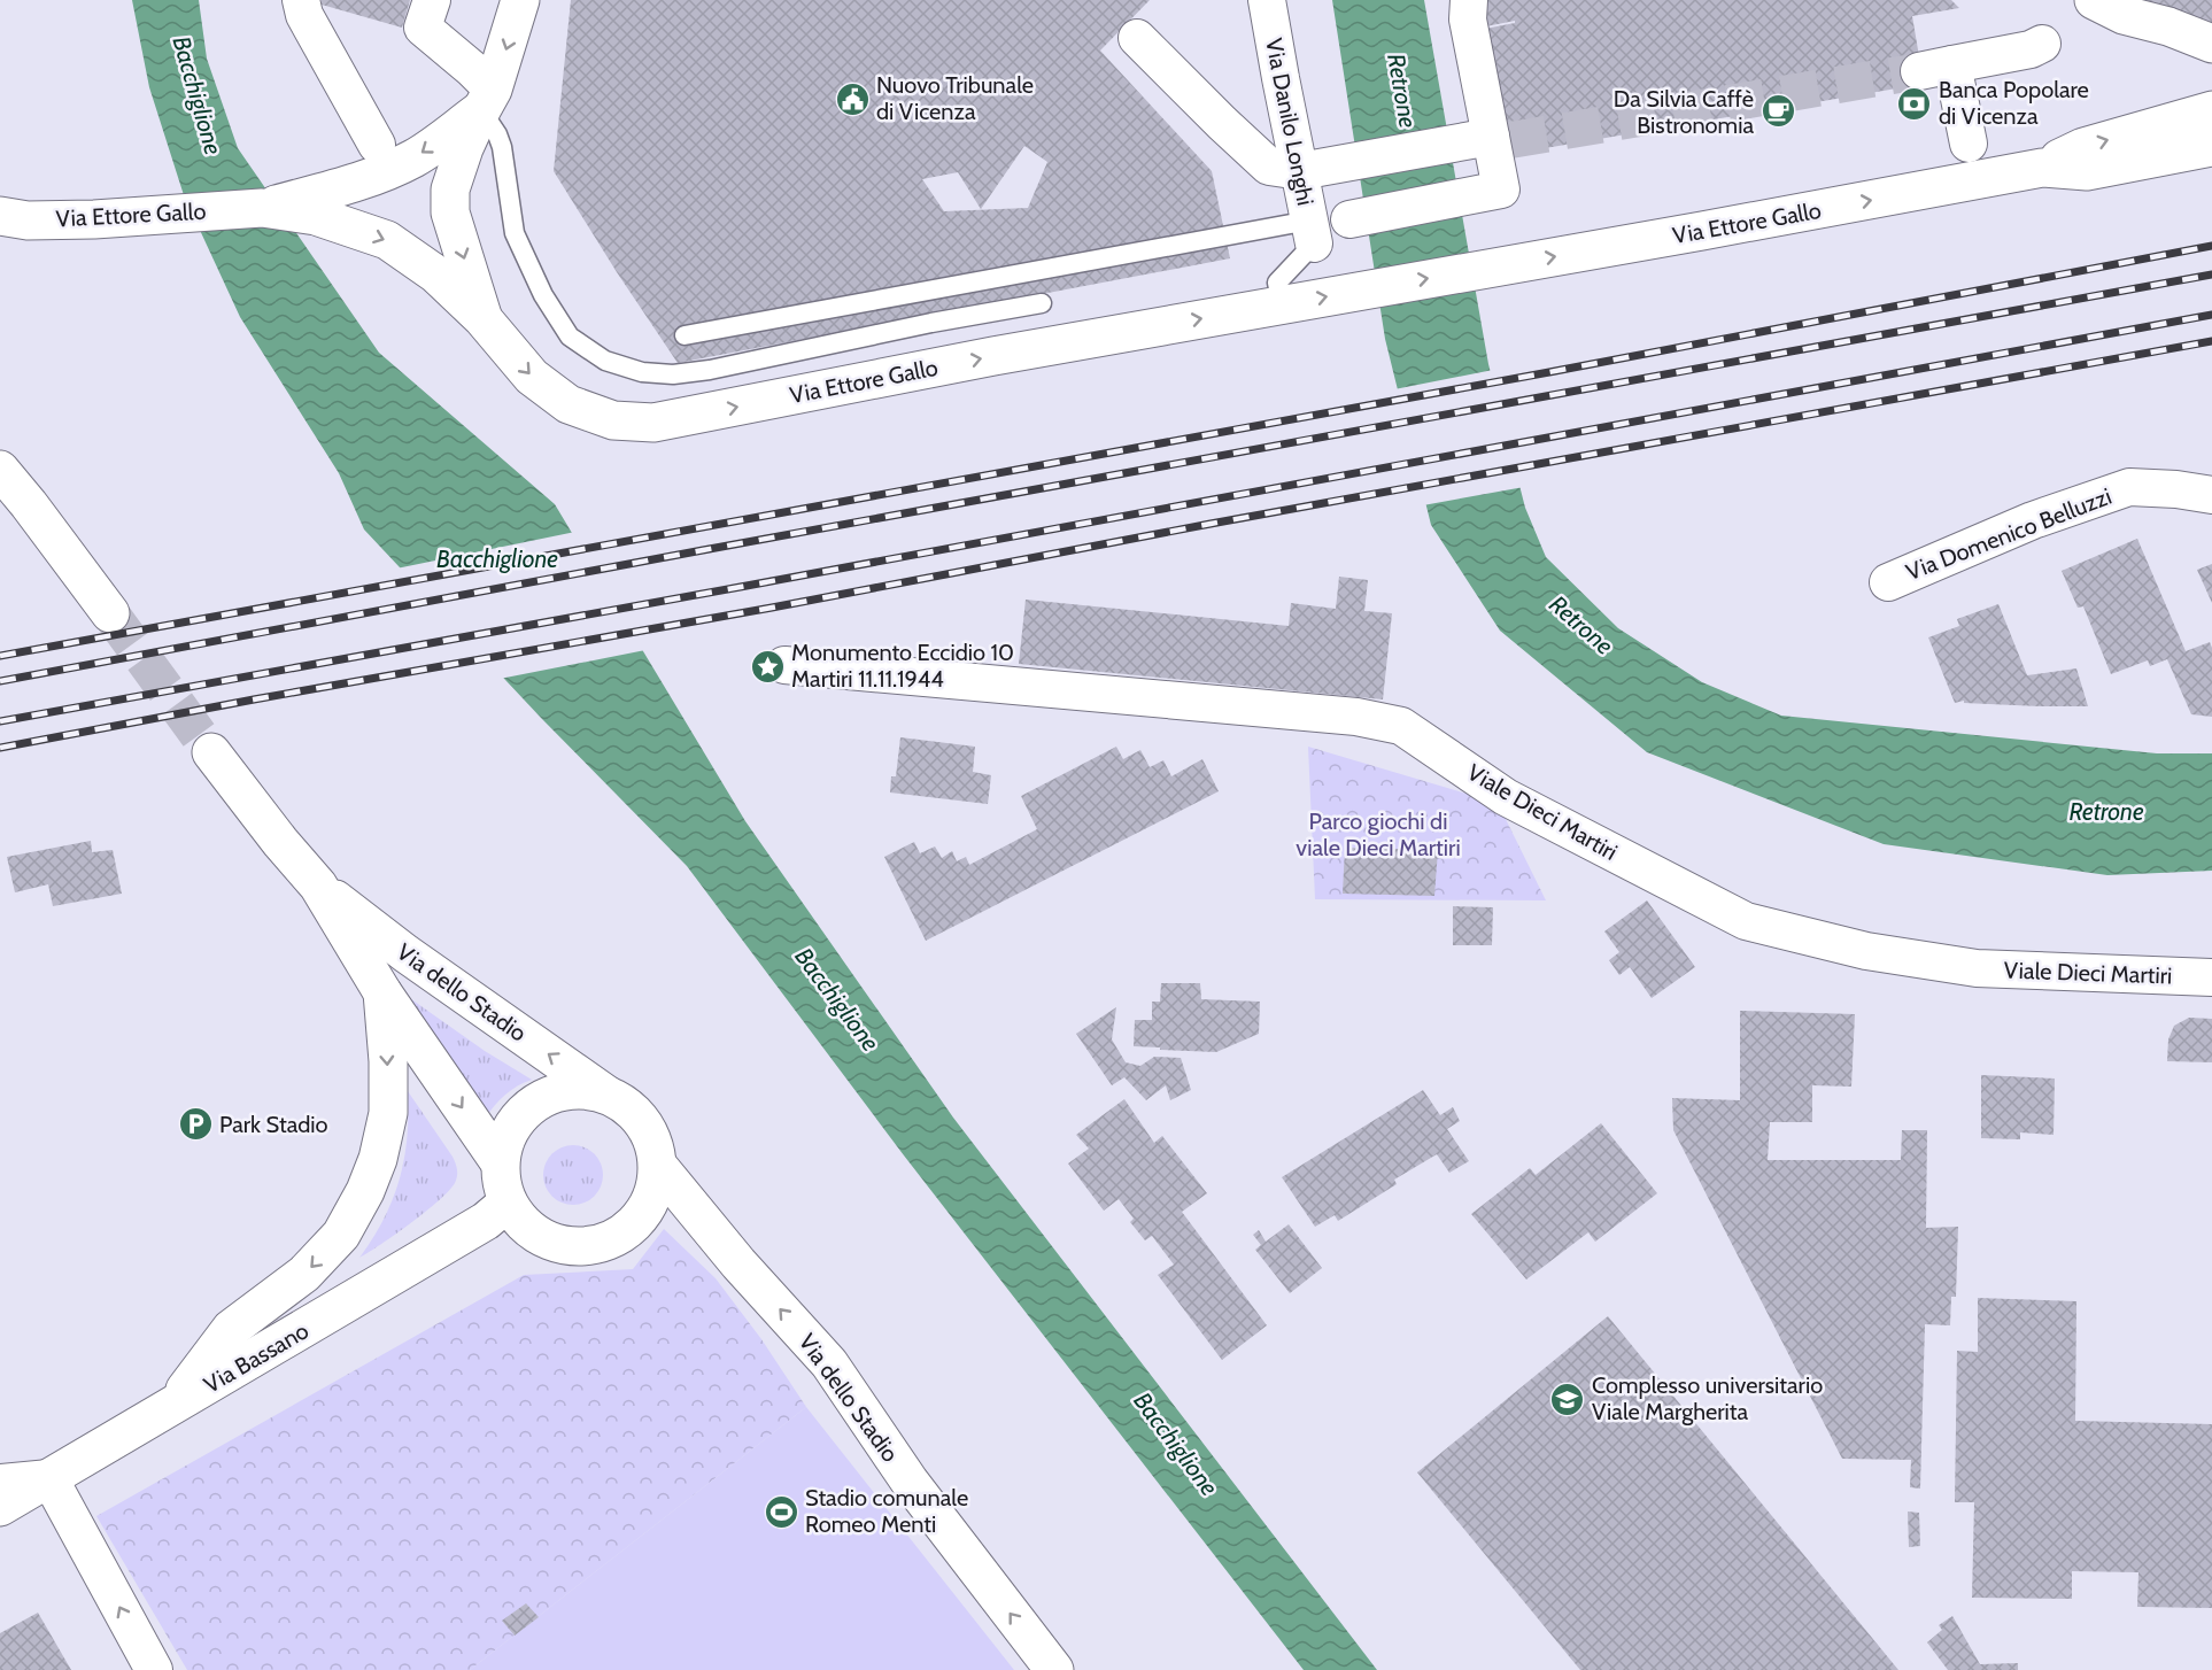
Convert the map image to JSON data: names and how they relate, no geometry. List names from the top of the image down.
{
  "streets": {
    "main road": ["Via Ettore Gallo", "Via dello Stadio", "Via Bassano"],
    "street": ["Via Danilo Longhi", "Via Domenico Belluzzi", "Viale Dieci Martiri"]
  },
  "crossings": [
    ["Via dello Stadio", "Via Bassano"]
  ],
  "water": ["Retrone", "Bacchiglione"],
  "parks": ["Parco giochi di viale Dieci Martiri"],
  "places": {
    "public building": ["Nuovo Tribunale di Vicenza"],
    "bank": ["Banca Popolare di Vicenza"],
    "cafe": ["Da Silvia Caffè Bistronomia"],
    "place": ["Monumento Eccidio 10 Martiri 11.11.1944"],
    "parking": ["Park Stadio"],
    "school or university": ["Complesso universitario Viale Margherita"],
    "sports": ["Stadio comunale Romeo Menti"]
  }
}
